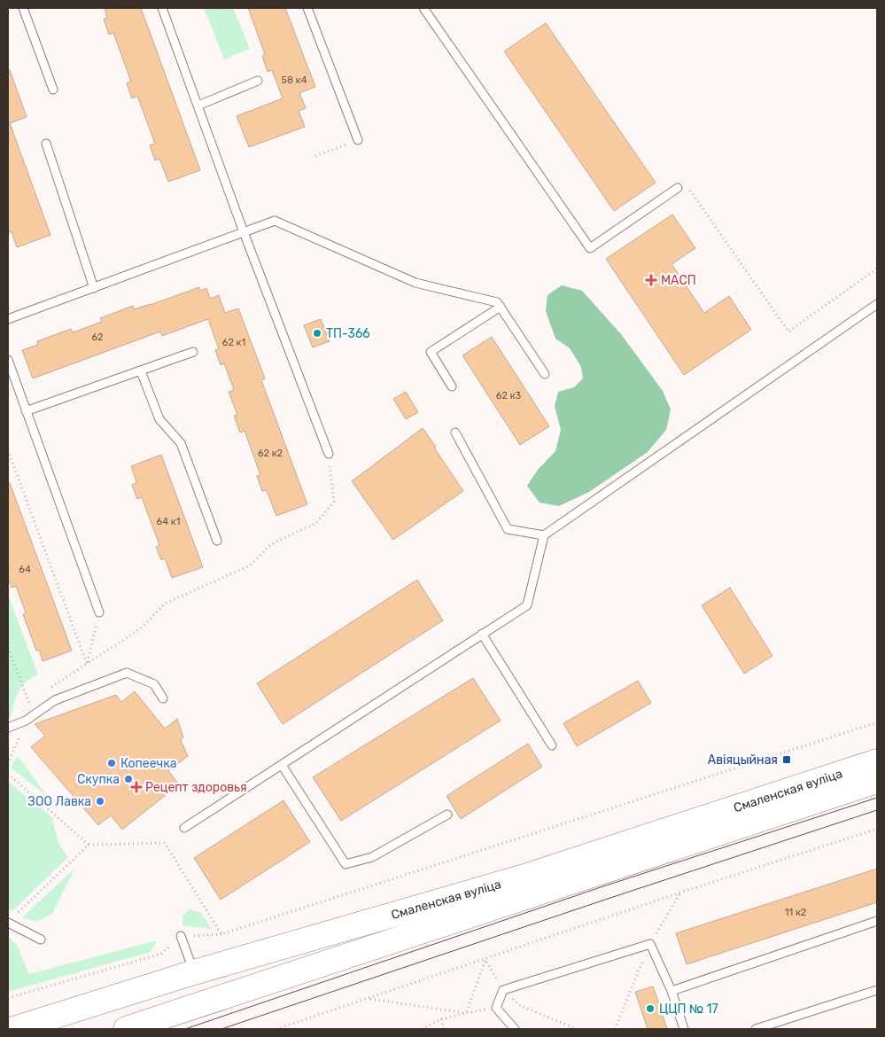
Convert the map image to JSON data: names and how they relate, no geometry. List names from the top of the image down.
{
  "streets": {
    "main road": ["Смаленская вуліца"]
  },
  "places": {
    "health": ["МАСП", "Рецепт здоровья"],
    "other": [
      "ТП-366",
      "Копеечка",
      "Скупка",
      "ЗОО Лавка",
      "ЦЦП № 17"
    ],
    "transit": ["Авіяцыйная"]
  },
  "house_numbers": [
    "58 к4",
    "62",
    "62 к1",
    "62 к3",
    "62 к2",
    "64 к1",
    "64",
    "11 к2"
  ]
}
